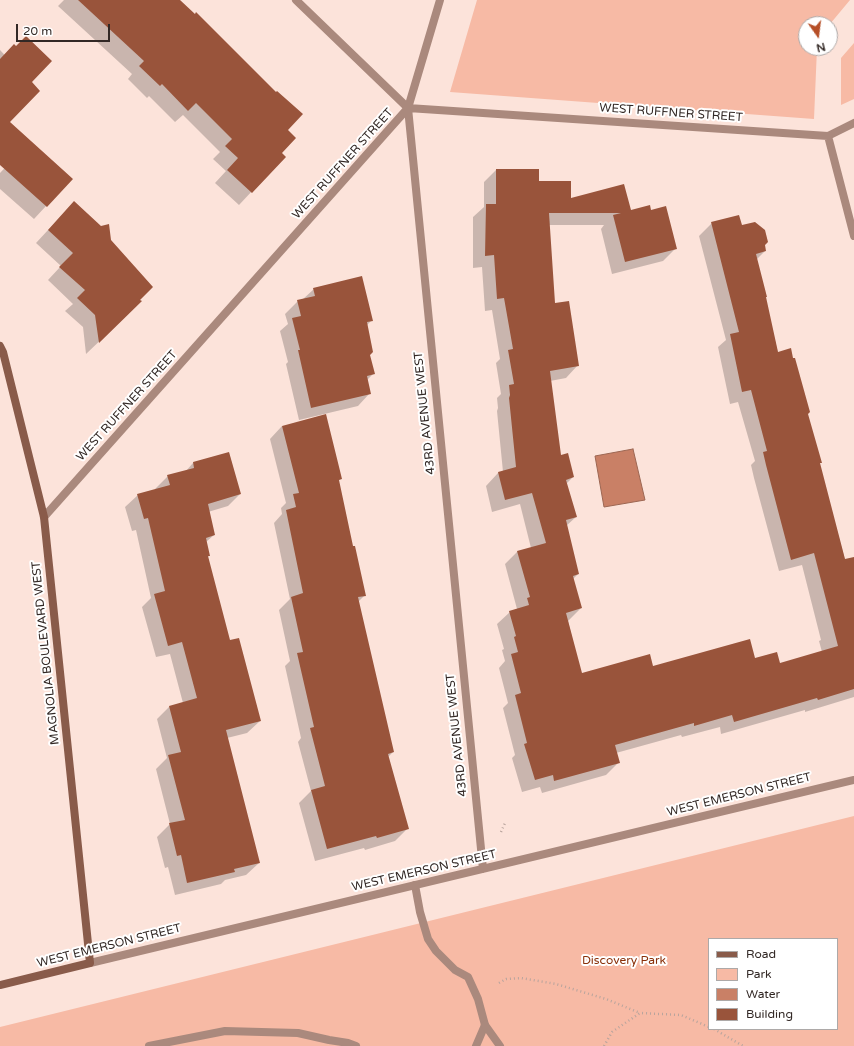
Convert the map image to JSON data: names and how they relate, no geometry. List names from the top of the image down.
{
  "streets": {
    "street": [
      "WEST RUFFNER STREET",
      "43RD AVENUE WEST",
      "MAGNOLIA BOULEVARD WEST",
      "WEST EMERSON STREET"
    ]
  },
  "crossings": [
    ["WEST RUFFNER STREET", "43RD AVENUE WEST"],
    ["WEST RUFFNER STREET", "MAGNOLIA BOULEVARD WEST"],
    ["43RD AVENUE WEST", "WEST EMERSON STREET"],
    ["MAGNOLIA BOULEVARD WEST", "WEST EMERSON STREET"]
  ],
  "parks": ["Discovery Park"],
  "legend": [
    "Road",
    "Park",
    "Water",
    "Building"
  ],
  "scale_bar": "20 m",
  "north": "bottom"
}
